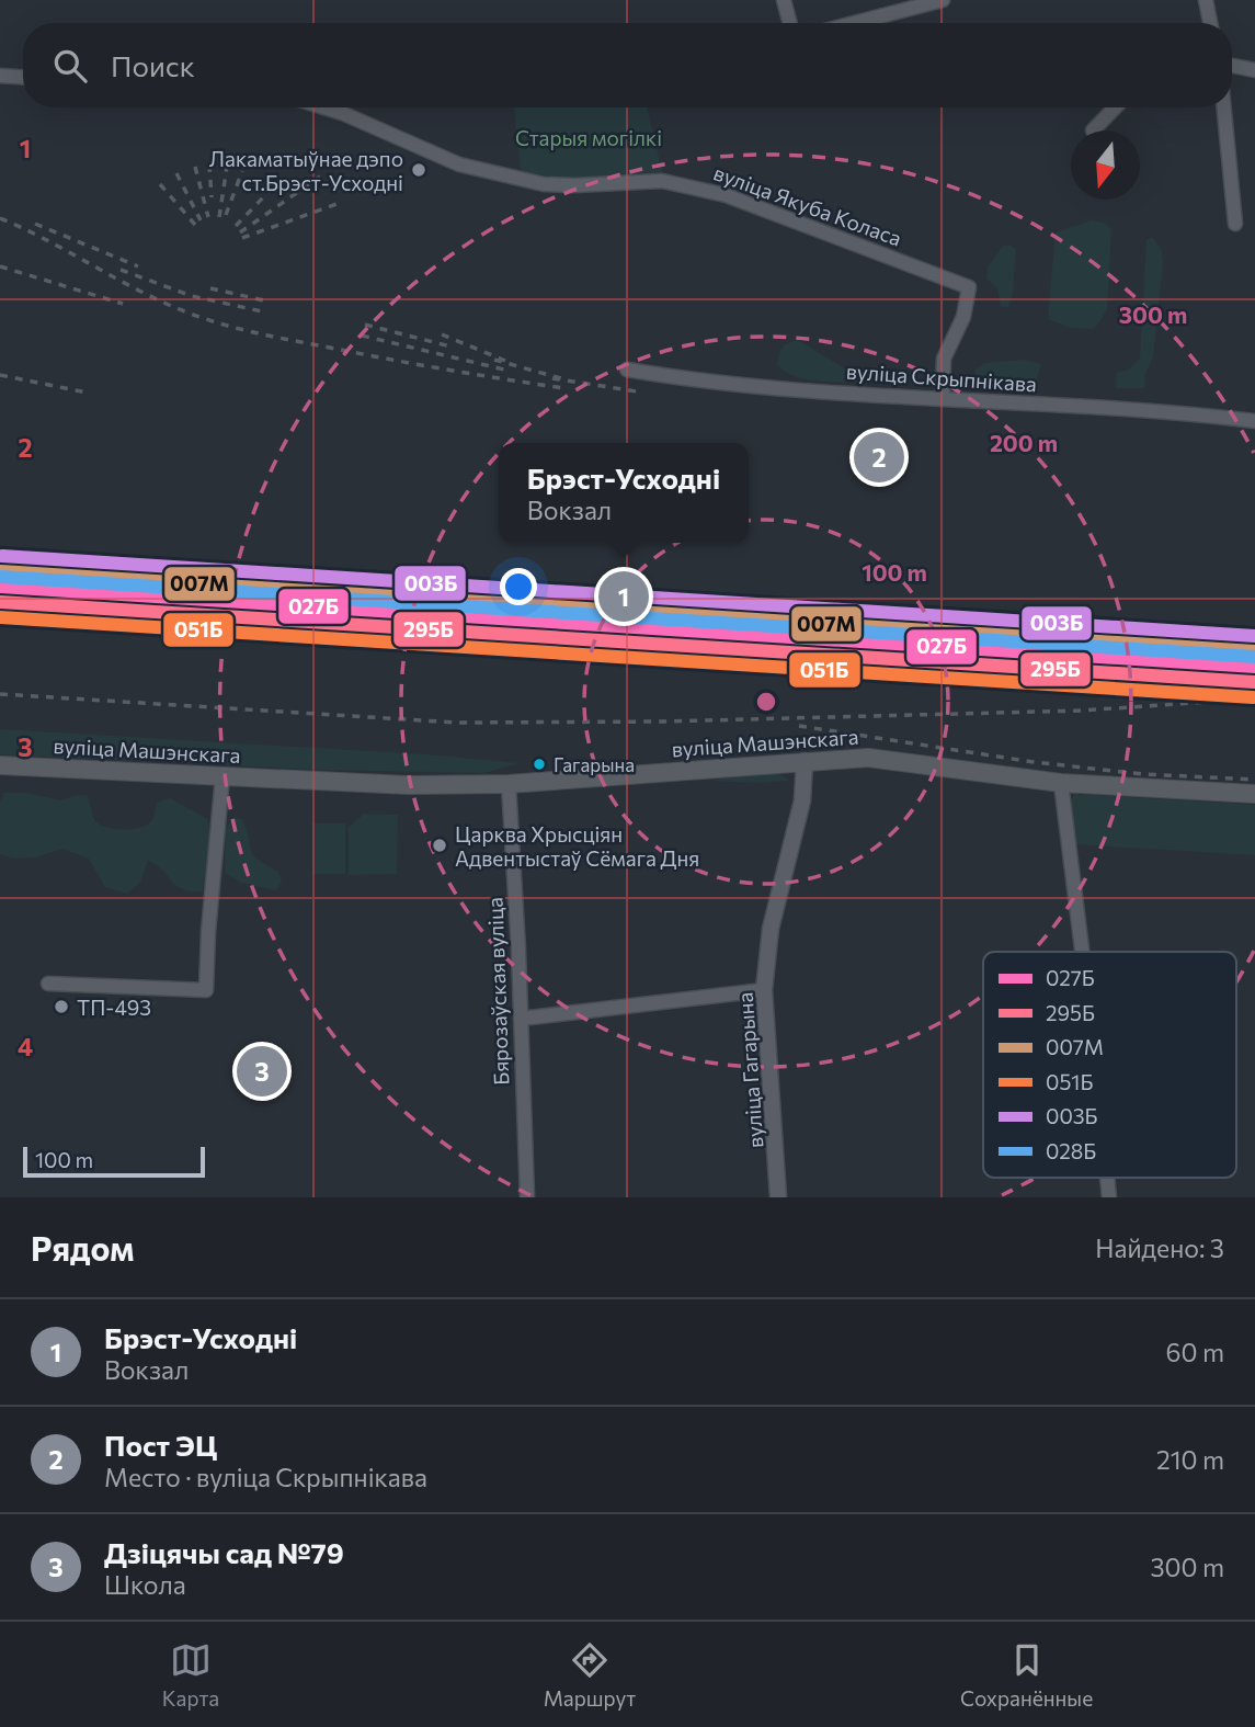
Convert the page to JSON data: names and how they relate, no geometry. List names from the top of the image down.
{
  "streets": {
    "main road": ["вуліца Машэнскага"],
    "street": [
      "вуліца Якуба Коласа",
      "вуліца Скрыпнікава",
      "Бярозаўская вуліца",
      "вуліца Гагарына"
    ]
  },
  "crossings": [
    ["вуліца Якуба Коласа", "вуліца Скрыпнікава"],
    ["вуліца Машэнскага", "Бярозаўская вуліца"],
    ["вуліца Машэнскага", "вуліца Гагарына"]
  ],
  "parks": ["Старыя могілкі"],
  "places": [
    "Лакаматыўнае дэпо ст.Брэст-Усходні",
    "Гагарына",
    "Царква Хрысціян Адвентыстаў Сёмага Дня",
    "ТП-493"
  ],
  "lines": [
    "transit line 003Б",
    "transit line 007М",
    "transit line 028Б",
    "transit line 027Б",
    "transit line 295Б",
    "transit line 051Б"
  ],
  "legend": [
    "027Б",
    "295Б",
    "007М",
    "051Б",
    "003Б",
    "028Б"
  ],
  "scale_bar": "100 m",
  "north": "bottom",
  "page": {
    "search": "Поиск",
    "pins": ["2", "1", "3"],
    "popup": ["Брэст-Усходні", "Вокзал"],
    "scale": "100 m",
    "heading": ["Рядом", "Найдено: 3"],
    "list": [
      {
        "mark": "1",
        "name": "Брэст-Усходні",
        "note": "Вокзал",
        "value": "60 m"
      },
      {
        "mark": "2",
        "name": "Пост ЭЦ",
        "note": "Место · вуліца Скрыпнікава",
        "value": "210 m"
      },
      {
        "mark": "3",
        "name": "Дзіцячы сад №79",
        "note": "Школа",
        "value": "300 m"
      }
    ],
    "nav": ["Карта", "Маршрут", "Сохранённые"]
  },
  "grid": {
    "rows": [
      "1",
      "2",
      "3",
      "4"
    ]
  },
  "rings": ["300 m", "200 m", "100 m"]
}
